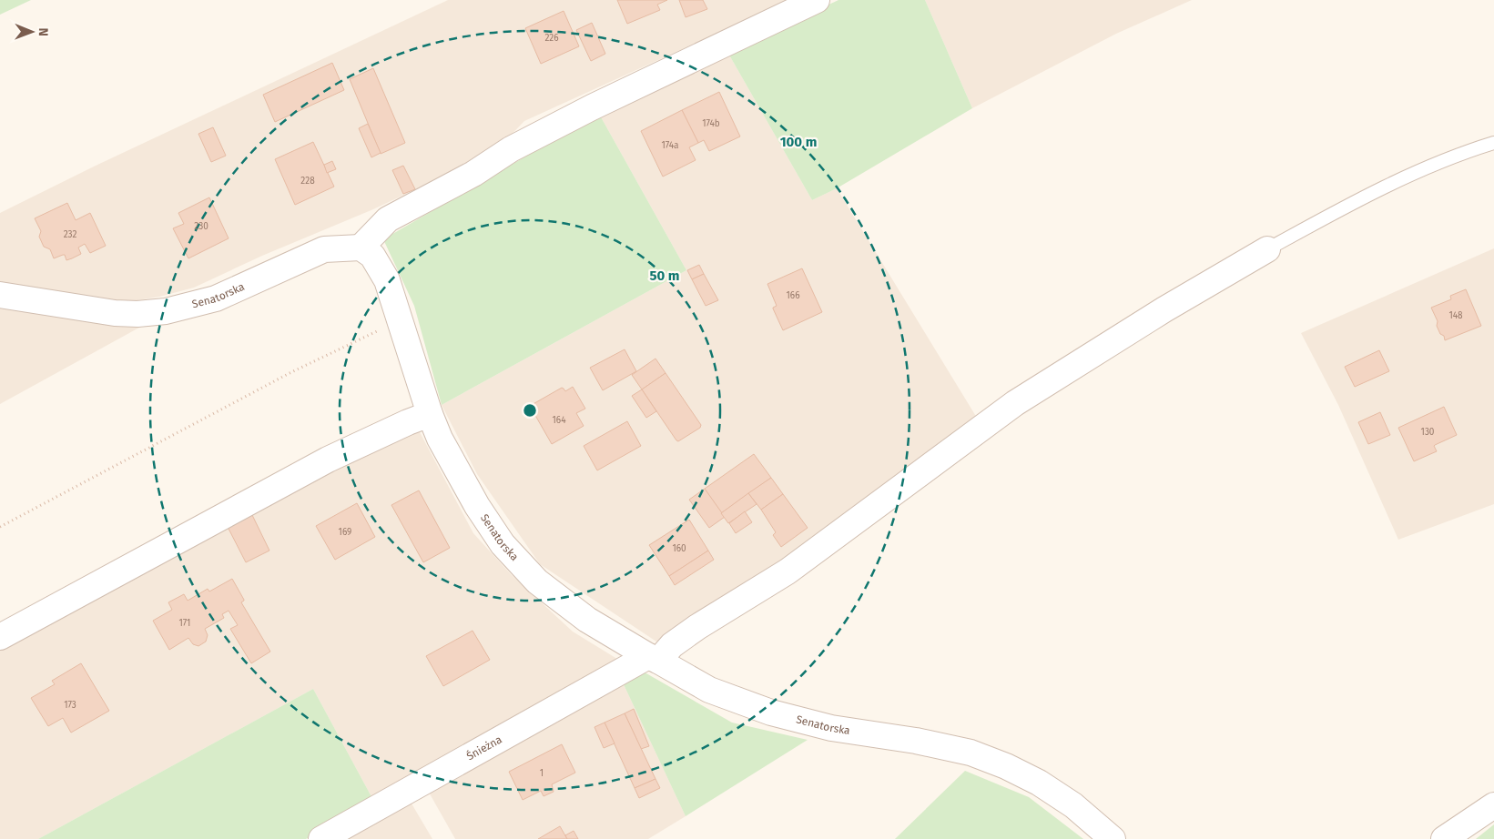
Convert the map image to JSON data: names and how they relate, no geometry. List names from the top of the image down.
{
  "streets": {
    "street": ["Senatorska", "Śnieżna"]
  },
  "crossings": [
    ["Senatorska", "Śnieżna"]
  ],
  "house_numbers": [
    "226",
    "174b",
    "174a",
    "228",
    "230",
    "232",
    "166",
    "148",
    "164",
    "130",
    "169",
    "160",
    "171",
    "173",
    "1"
  ],
  "north": "right",
  "rings": ["100 m", "50 m"]
}
